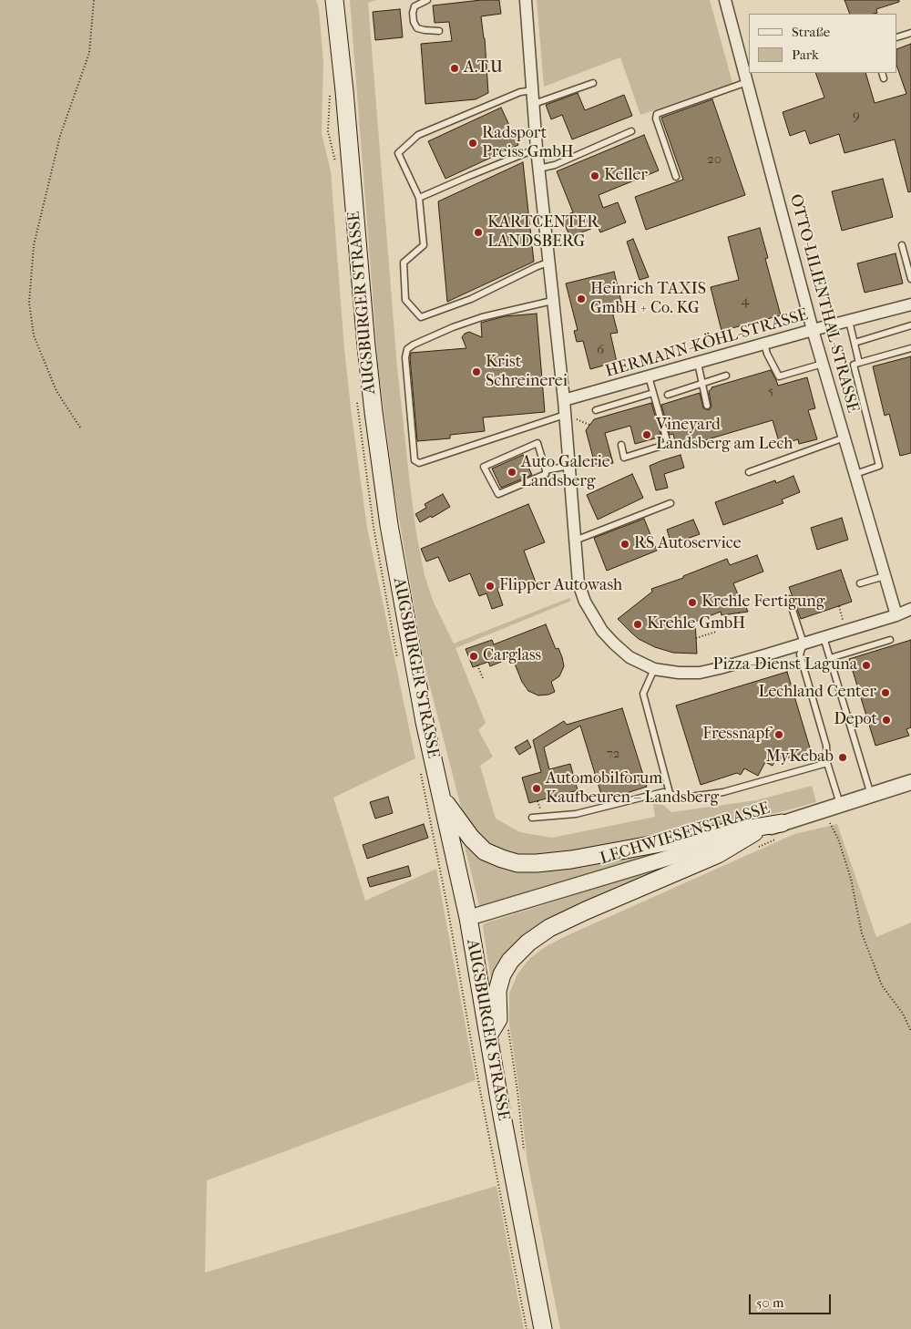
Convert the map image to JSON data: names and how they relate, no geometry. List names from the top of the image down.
{
  "streets": {
    "main road": ["AUGSBURGER STRASSE"],
    "street": ["OTTO-LILIENTHAL-STRASSE", "HERMANN-KÖHL-STRASSE", "LECHWIESENSTRASSE"]
  },
  "crossings": [
    ["AUGSBURGER STRASSE", "LECHWIESENSTRASSE"],
    ["OTTO-LILIENTHAL-STRASSE", "HERMANN-KÖHL-STRASSE"]
  ],
  "places": [
    "A.T.U",
    "Radsport Preiss GmbH",
    "Keller",
    "KARTCENTER LANDSBERG",
    "Heinrich TAXIS GmbH + Co. KG",
    "Krist Schreinerei",
    "Vineyard Landsberg am Lech",
    "Auto Galerie Landsberg",
    "RS Autoservice",
    "Flipper Autowash",
    "Krehle Fertigung",
    "Krehle GmbH",
    "Carglass",
    "Pizza-Dienst Laguna",
    "Lechland Center",
    "Depot",
    "Fressnapf",
    "MyKebab",
    "Automobilforum Kaufbeuren – Landsberg"
  ],
  "house_numbers": [
    "9",
    "20",
    "4",
    "6",
    "5",
    "72"
  ],
  "legend": ["Straße", "Park"],
  "scale_bar": "50 m"
}
